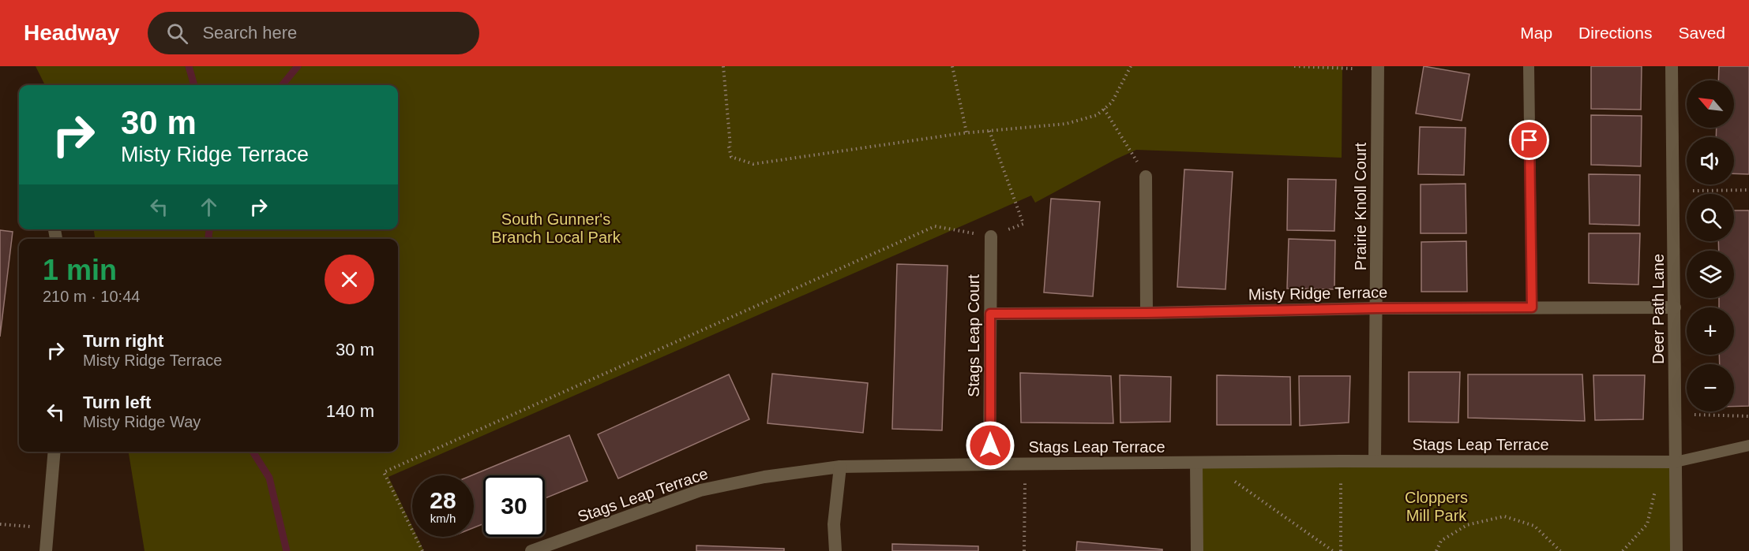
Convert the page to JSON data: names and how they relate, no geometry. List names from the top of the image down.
{
  "streets": {
    "street": [
      "Prairie Knoll Court",
      "Misty Ridge Terrace",
      "Deer Path Lane",
      "Stags Leap Court",
      "Stags Leap Terrace"
    ]
  },
  "crossings": [
    ["Prairie Knoll Court", "Misty Ridge Terrace"],
    ["Prairie Knoll Court", "Stags Leap Terrace"],
    ["Misty Ridge Terrace", "Deer Path Lane"],
    ["Misty Ridge Terrace", "Stags Leap Court"],
    ["Deer Path Lane", "Stags Leap Terrace"],
    ["Stags Leap Court", "Stags Leap Terrace"]
  ],
  "parks": ["South Gunner's Branch Local Park", "Cloppers Mill Park"],
  "north": "top left",
  "page": {
    "header": "Headway",
    "search": "Search here",
    "nav": ["Map", "Directions", "Saved"],
    "map_buttons": ["+", "−"],
    "turn": ["30 m", "Misty Ridge Terrace"],
    "heading": ["1 min", "210 m · 10:44"],
    "list": [
      {
        "name": "Turn right",
        "note": "Misty Ridge Terrace",
        "value": "30 m"
      },
      {
        "name": "Turn left",
        "note": "Misty Ridge Way",
        "value": "140 m"
      }
    ],
    "speed": "28 km/h",
    "limit": "30"
  }
}
